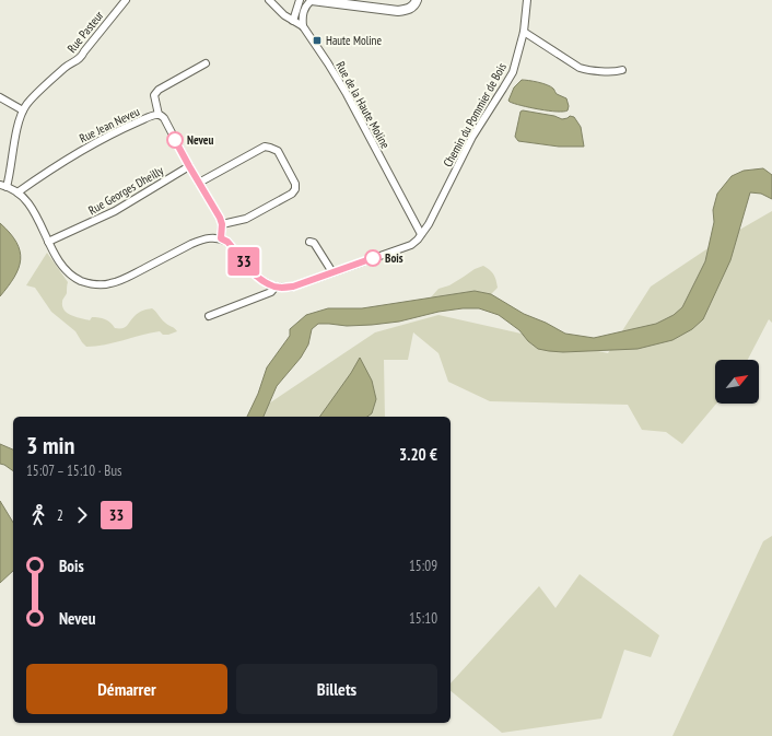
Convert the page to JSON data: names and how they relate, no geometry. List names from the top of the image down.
{
  "streets": {
    "street": [
      "Rue Pasteur",
      "Rue de la Haute Moline",
      "Chemin du Pommier de Bois",
      "Rue Jean Neveu",
      "Rue Georges Dheilly"
    ]
  },
  "crossings": [
    ["Rue de la Haute Moline", "Chemin du Pommier de Bois"],
    ["Rue Jean Neveu", "Rue Georges Dheilly"]
  ],
  "places": {
    "transit": ["Haute Moline"],
    "other": ["Neveu", "Bois"]
  },
  "lines": ["bus line 33"],
  "north": "top right",
  "page": {
    "on_map": "33",
    "heading": ["3 min", "15:07 – 15:10 · Bus", "3.20 €"],
    "legs": ["2", "33"],
    "list": [
      {
        "name": "Bois",
        "value": "15:09"
      },
      {
        "name": "Neveu",
        "value": "15:10"
      }
    ],
    "buttons": ["Démarrer", "Billets"]
  }
}
